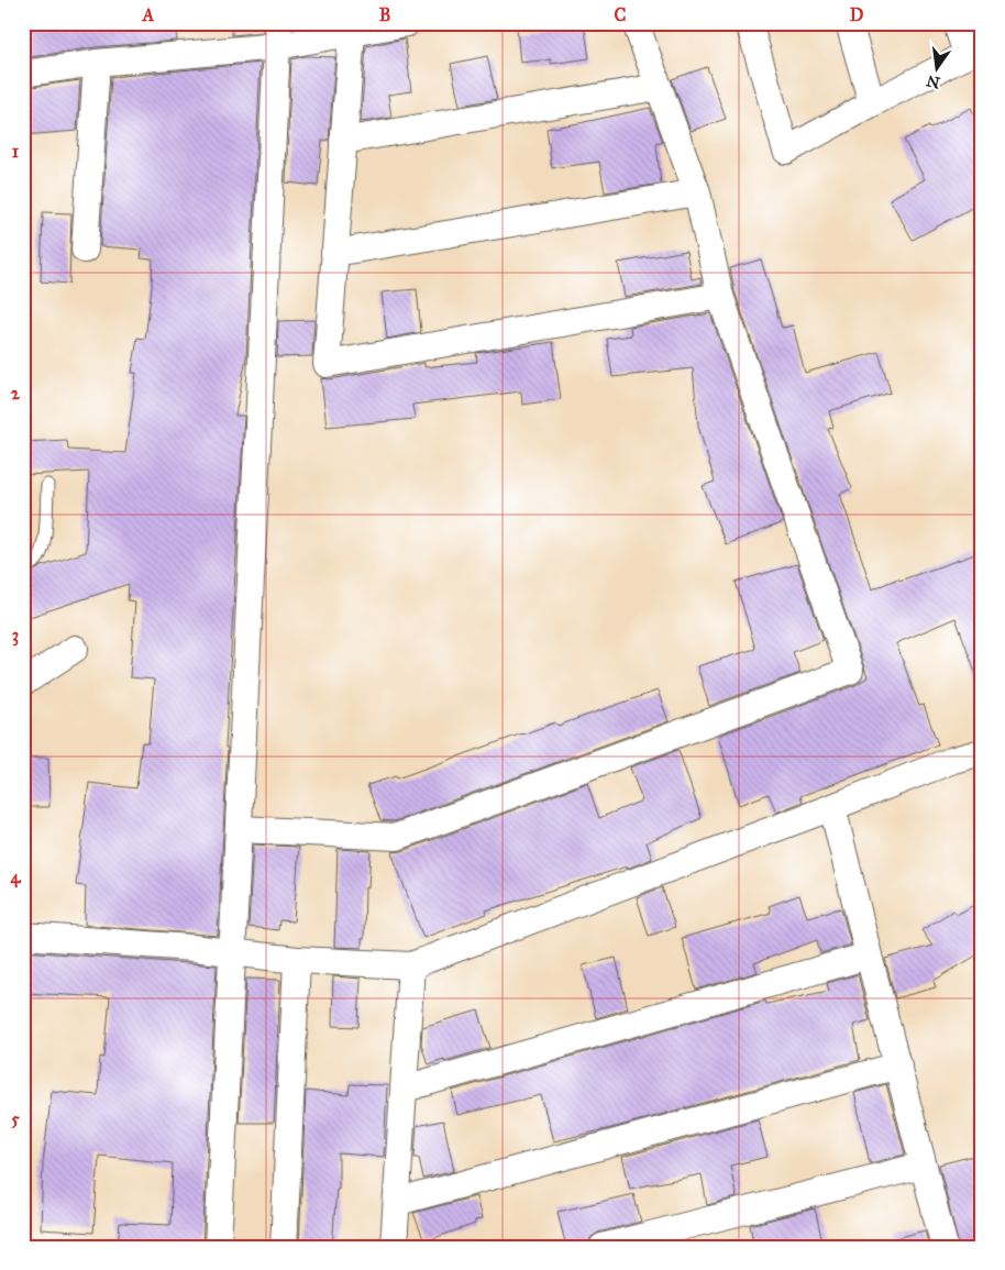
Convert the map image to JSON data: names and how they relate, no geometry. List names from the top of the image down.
{
  "north": "bottom",
  "grid": {
    "columns": [
      "A",
      "B",
      "C",
      "D"
    ],
    "rows": [
      "1",
      "2",
      "3",
      "4",
      "5"
    ]
  }
}
